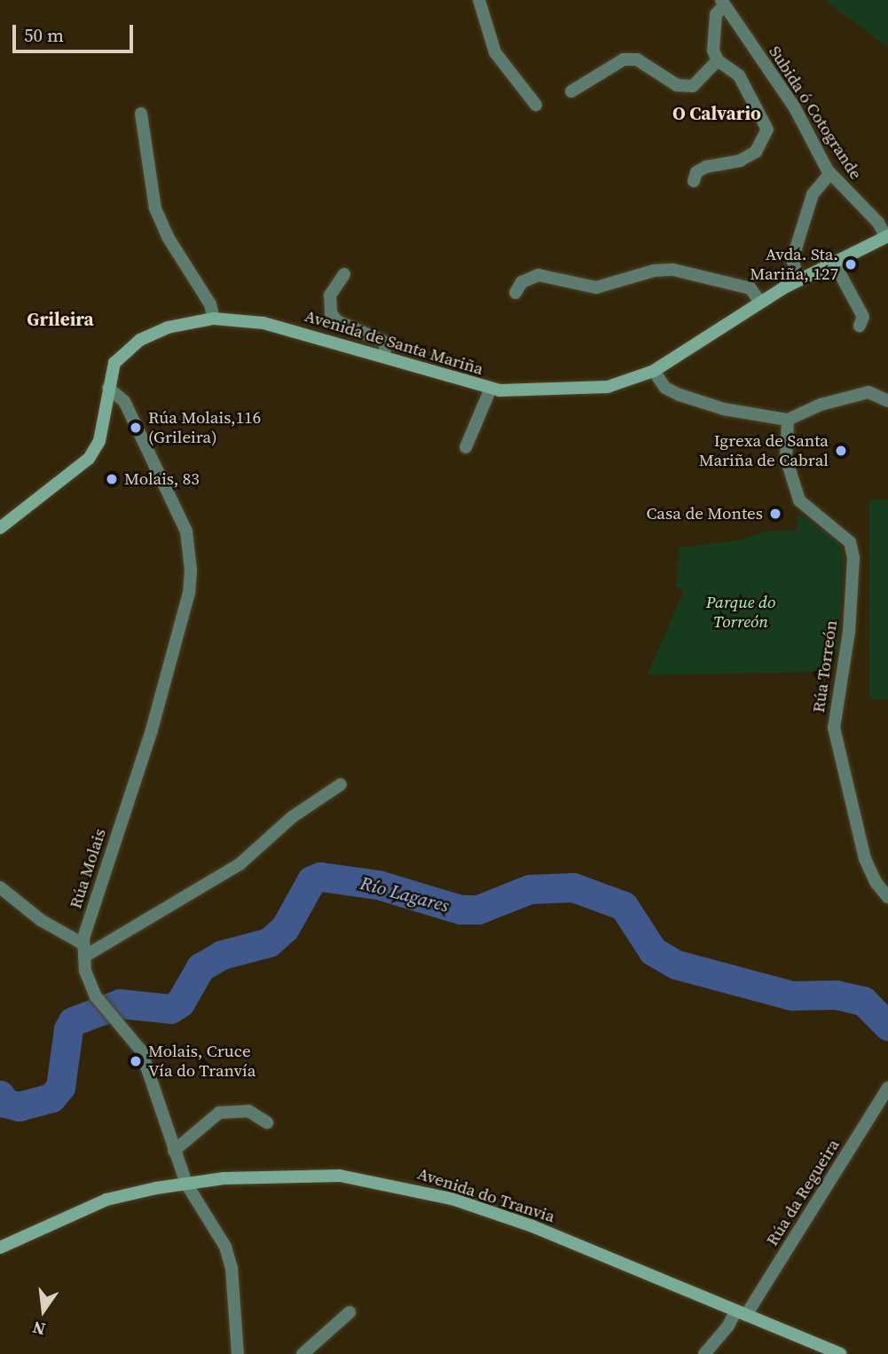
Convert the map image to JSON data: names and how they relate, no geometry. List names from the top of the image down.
{
  "streets": {
    "main road": ["Avenida de Santa Mariña", "Avenida do Tranvia"],
    "street": [
      "Subida ó Cotogrande",
      "Rúa Torreón",
      "Rúa Molais",
      "Rúa da Regueira"
    ]
  },
  "crossings": [
    ["Subida ó Cotogrande", "Avenida de Santa Mariña"],
    ["Avenida de Santa Mariña", "Rúa Molais"],
    ["Rúa da Regueira", "Avenida do Tranvia"]
  ],
  "districts": ["O Calvario", "Grileira"],
  "water": ["Río Lagares"],
  "parks": ["Parque do Torreón"],
  "places": [
    "Avda. Sta. Mariña, 127",
    "Rúa Molais,116 (Grileira)",
    "Igrexa de Santa Mariña de Cabral",
    "Molais, 83",
    "Casa de Montes",
    "Molais, Cruce Vía do Tranvía"
  ],
  "scale_bar": "50 m",
  "north": "bottom"
}
